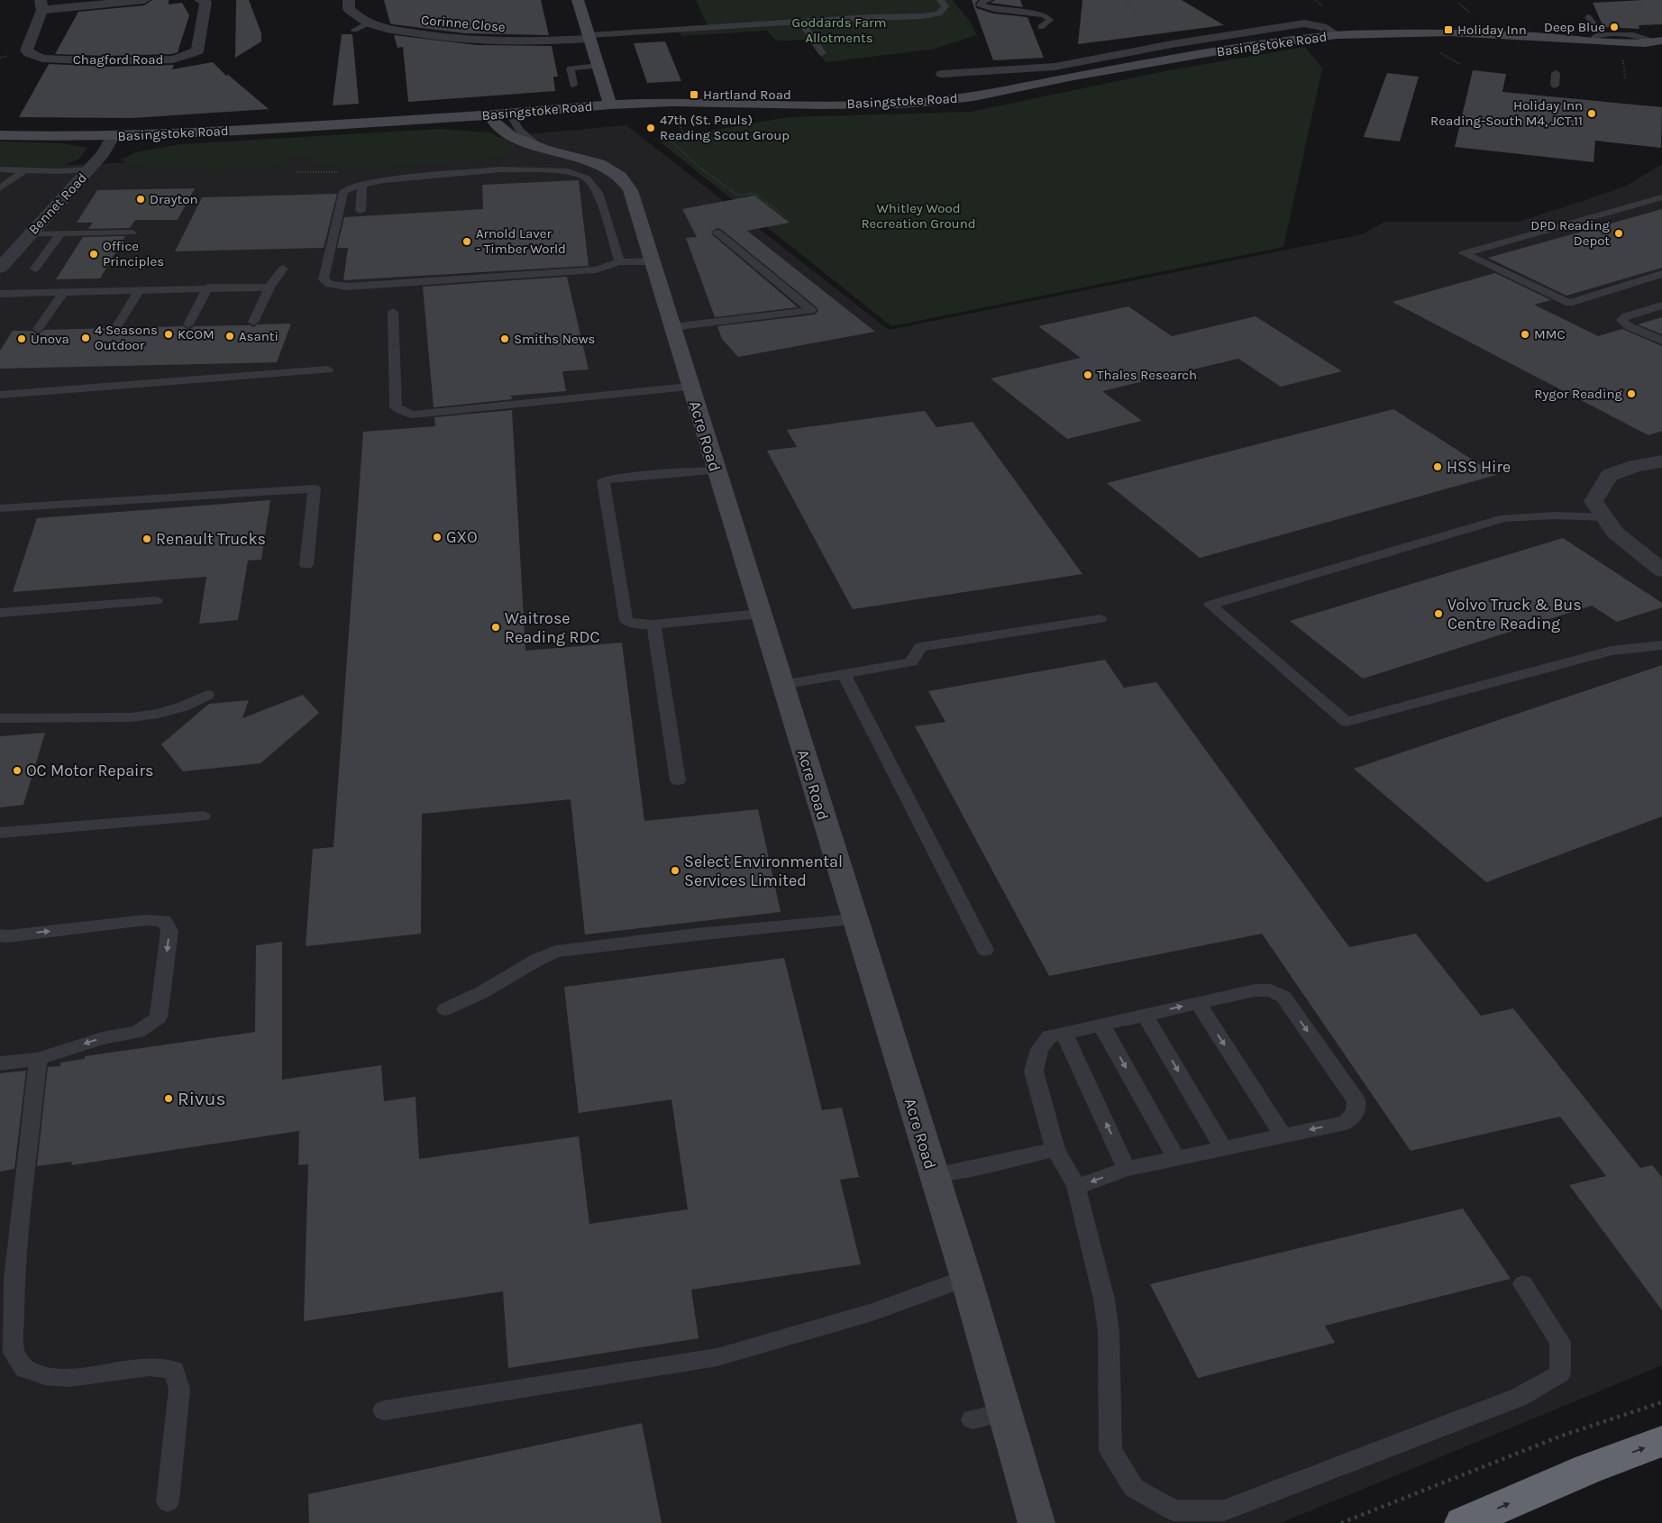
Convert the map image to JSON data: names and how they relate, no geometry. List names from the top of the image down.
{
  "streets": {
    "street": [
      "Corinne Close",
      "Basingstoke Road",
      "Chagford Road",
      "Bennet Road",
      "Acre Road"
    ]
  },
  "crossings": [
    ["Basingstoke Road", "Bennet Road"],
    ["Basingstoke Road", "Acre Road"]
  ],
  "parks": ["Goddards Farm Allotments", "Whitley Wood Recreation Ground"],
  "places": {
    "other": [
      "Deep Blue",
      "Holiday Inn Reading-South M4, JCT.11",
      "47th (St. Pauls) Reading Scout Group",
      "Drayton",
      "DPD Reading Depot",
      "Arnold Laver - Timber World",
      "Office Principles",
      "KCOM",
      "MMC",
      "Asanti",
      "4 Seasons Outdoor",
      "Unova",
      "Smiths News",
      "Thales Research",
      "Rygor Reading",
      "HSS Hire",
      "GXO",
      "Renault Trucks",
      "Volvo Truck & Bus Centre Reading",
      "Waitrose Reading RDC",
      "OC Motor Repairs",
      "Select Environmental Services Limited",
      "Rivus"
    ],
    "transit": ["Holiday Inn", "Hartland Road"]
  }
}
